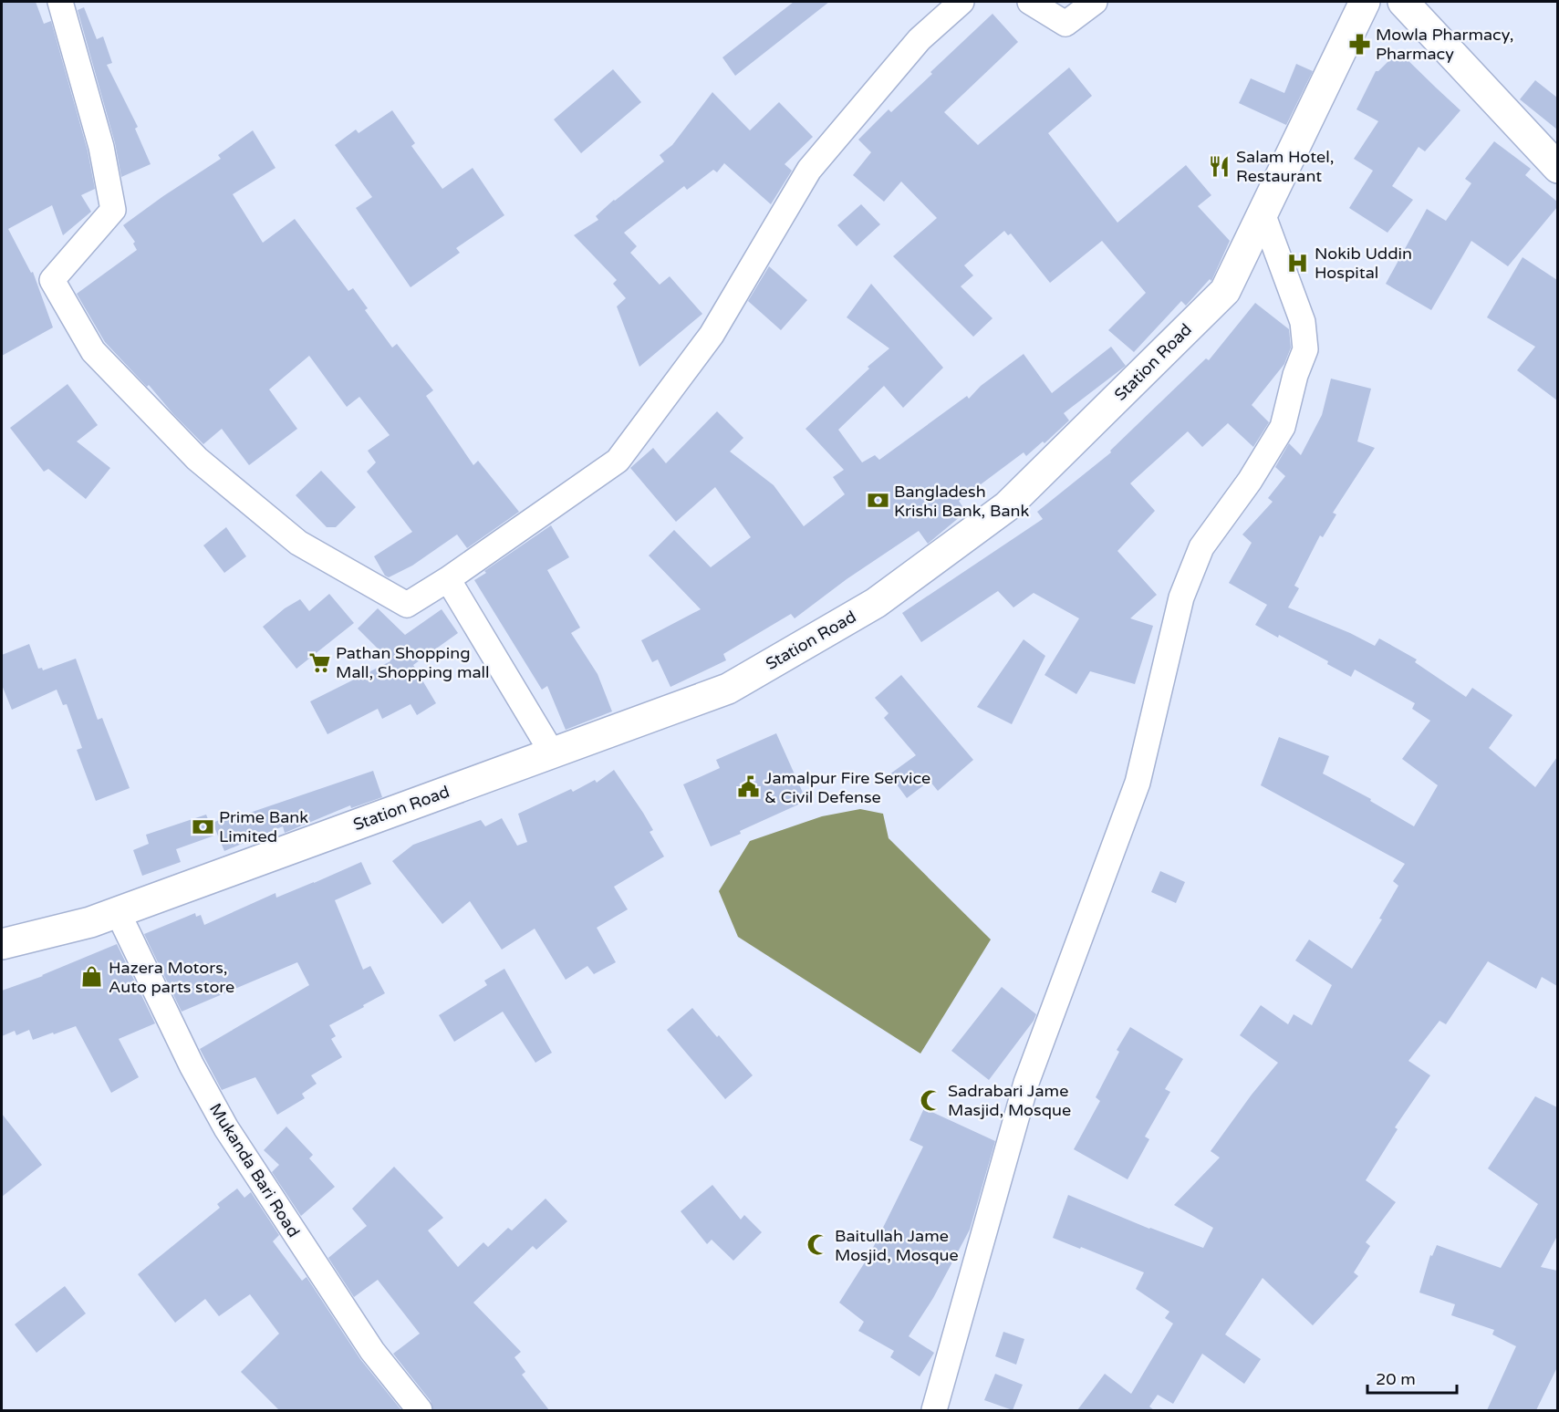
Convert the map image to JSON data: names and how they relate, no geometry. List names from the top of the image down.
{
  "streets": {
    "main road": ["Station Road"],
    "street": ["Mukanda Bari Road"]
  },
  "crossings": [
    ["Station Road", "Mukanda Bari Road"]
  ],
  "places": {
    "pharmacy": ["Mowla Pharmacy, Pharmacy"],
    "restaurant": ["Salam Hotel, Restaurant"],
    "hospital": ["Nokib Uddin Hospital"],
    "bank": ["Bangladesh Krishi Bank, Bank", "Prime Bank Limited"],
    "supermarket": ["Pathan Shopping Mall, Shopping mall"],
    "public building": ["Jamalpur Fire Service & Civil Defense"],
    "shop": ["Hazera Motors, Auto parts store"],
    "mosque": ["Sadrabari Jame Masjid, Mosque", "Baitullah Jame Mosjid, Mosque"]
  },
  "scale_bar": "20 m"
}
